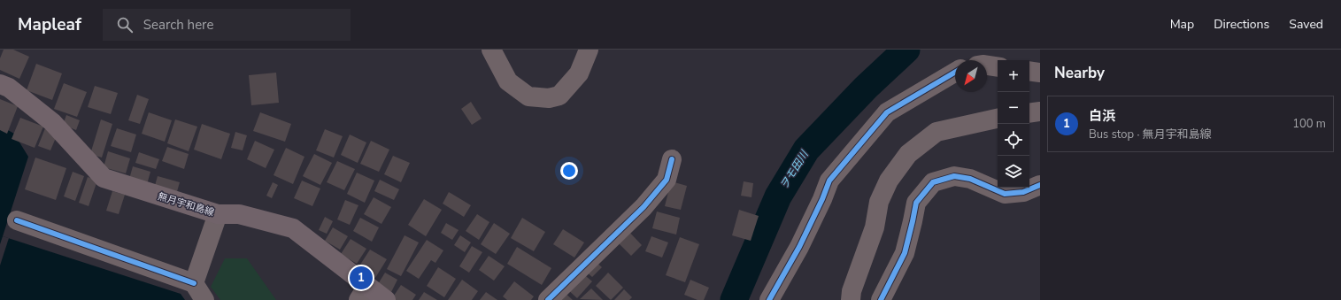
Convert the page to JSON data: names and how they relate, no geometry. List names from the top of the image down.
{
  "streets": {
    "main road": ["無月宇和島線"]
  },
  "water": ["ヲモ田川"],
  "north": "bottom left",
  "page": {
    "header": "Mapleaf",
    "search": "Search here",
    "nav": ["Map", "Directions", "Saved"],
    "heading": "Nearby",
    "map_buttons": ["+", "−"],
    "list": [
      {
        "mark": "1",
        "name": "白浜",
        "note": "Bus stop · 無月宇和島線",
        "value": "100 m"
      }
    ],
    "pins": "1"
  }
}
